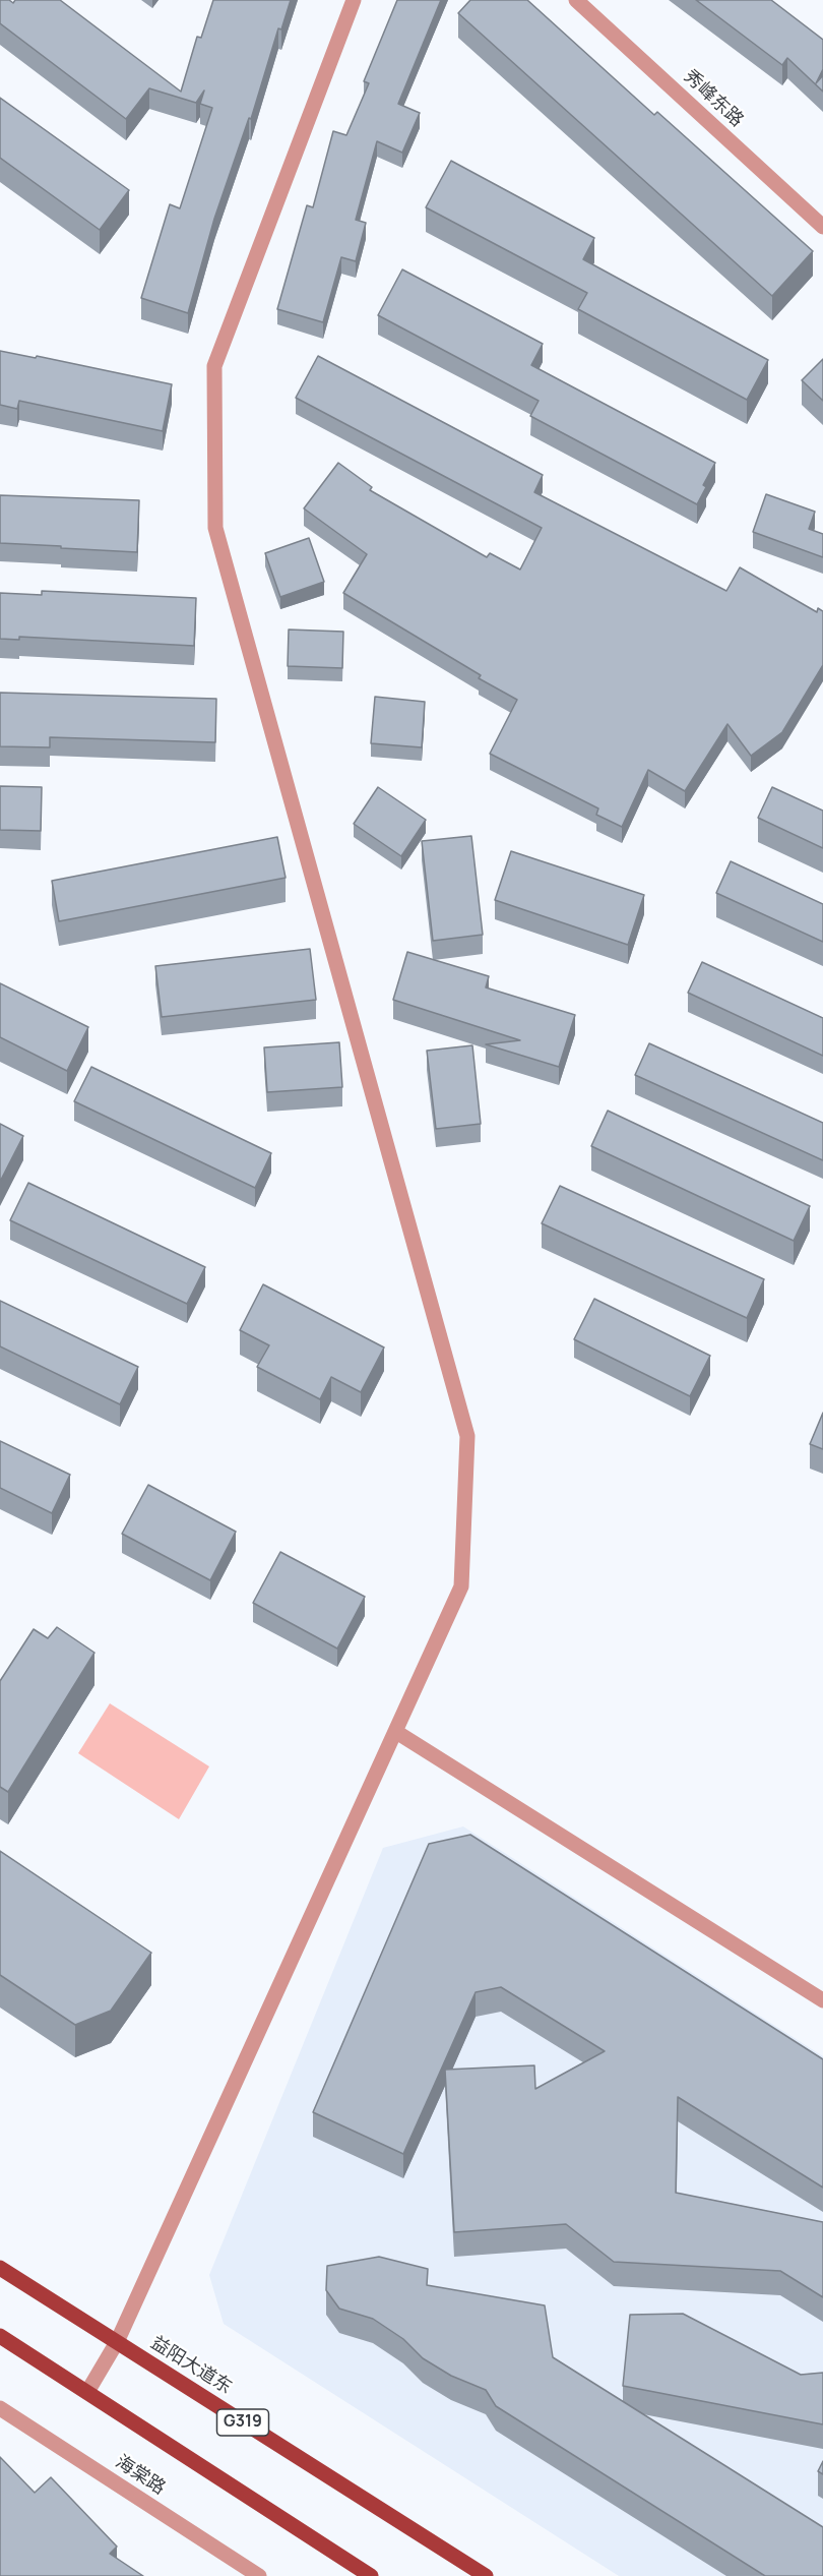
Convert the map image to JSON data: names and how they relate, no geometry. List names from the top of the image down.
{
  "streets": {
    "main road": ["益阳大道东", "G319"],
    "street": ["秀峰东路", "海棠路"]
  }
}
